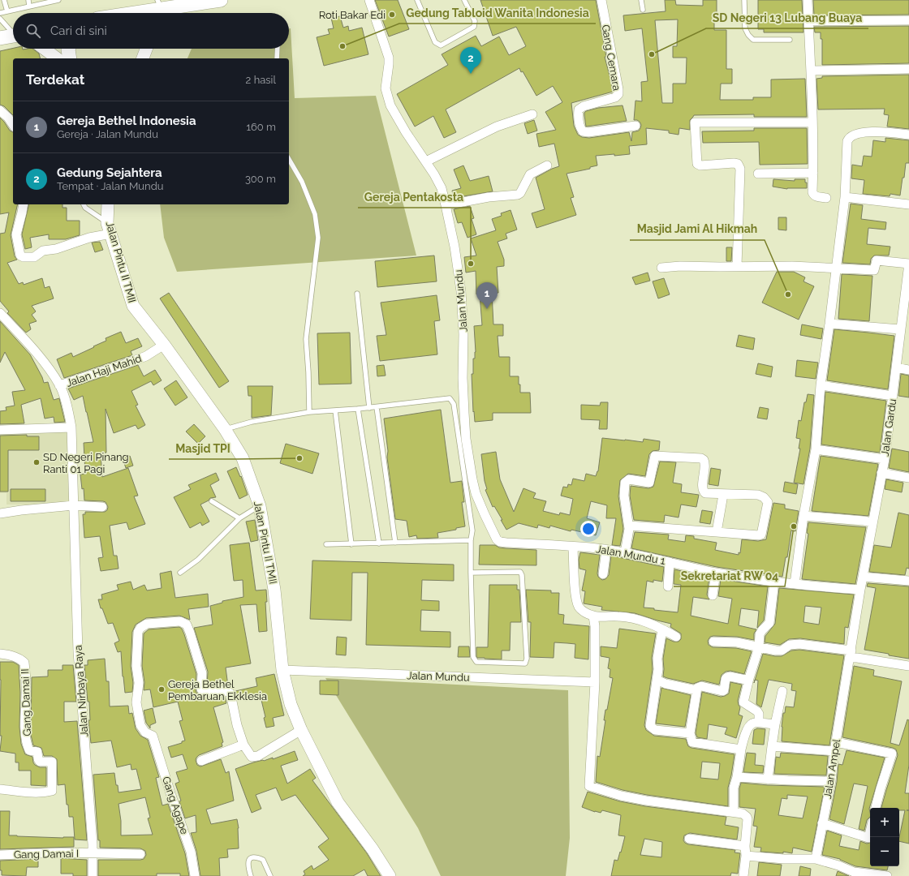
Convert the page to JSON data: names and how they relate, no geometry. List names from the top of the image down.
{
  "streets": {
    "street": [
      "Gang Cemara",
      "Jalan Pintu II TMII",
      "Jalan Mundu",
      "Jalan Haji Mahid",
      "Jalan Gardu",
      "Jalan Mundu 1",
      "Jalan Nirbaya Raya",
      "Gang Damai II",
      "Jalan Ampel",
      "Gang Agape",
      "Gang Damai I"
    ]
  },
  "crossings": [
    ["Jalan Pintu II TMII", "Jalan Mundu"],
    ["Jalan Pintu II TMII", "Jalan Haji Mahid"],
    ["Jalan Mundu", "Jalan Mundu 1"],
    ["Jalan Haji Mahid", "Jalan Nirbaya Raya"],
    ["Jalan Gardu", "Jalan Mundu 1"],
    ["Jalan Gardu", "Jalan Ampel"],
    ["Jalan Mundu 1", "Jalan Ampel"],
    ["Jalan Nirbaya Raya", "Gang Damai I"]
  ],
  "places": [
    "Roti Bakar Edi",
    "Gedung Tabloid Wanita Indonesia",
    "SD Negeri 13 Lubang Buaya",
    "Gereja Pentakosta",
    "Masjid Jami Al Hikmah",
    "Masjid TPI",
    "SD Negeri Pinang Ranti 01 Pagi",
    "Sekretariat RW 04",
    "Gereja Bethel Pembaruan Ekklesia"
  ],
  "page": {
    "search": "Cari di sini",
    "pins": ["2", "1"],
    "heading": ["Terdekat", "2 hasil"],
    "list": [
      {
        "mark": "1",
        "name": "Gereja Bethel Indonesia",
        "note": "Gereja · Jalan Mundu",
        "value": "160 m"
      },
      {
        "mark": "2",
        "name": "Gedung Sejahtera",
        "note": "Tempat · Jalan Mundu",
        "value": "300 m"
      }
    ],
    "map_buttons": ["+", "−"]
  }
}
